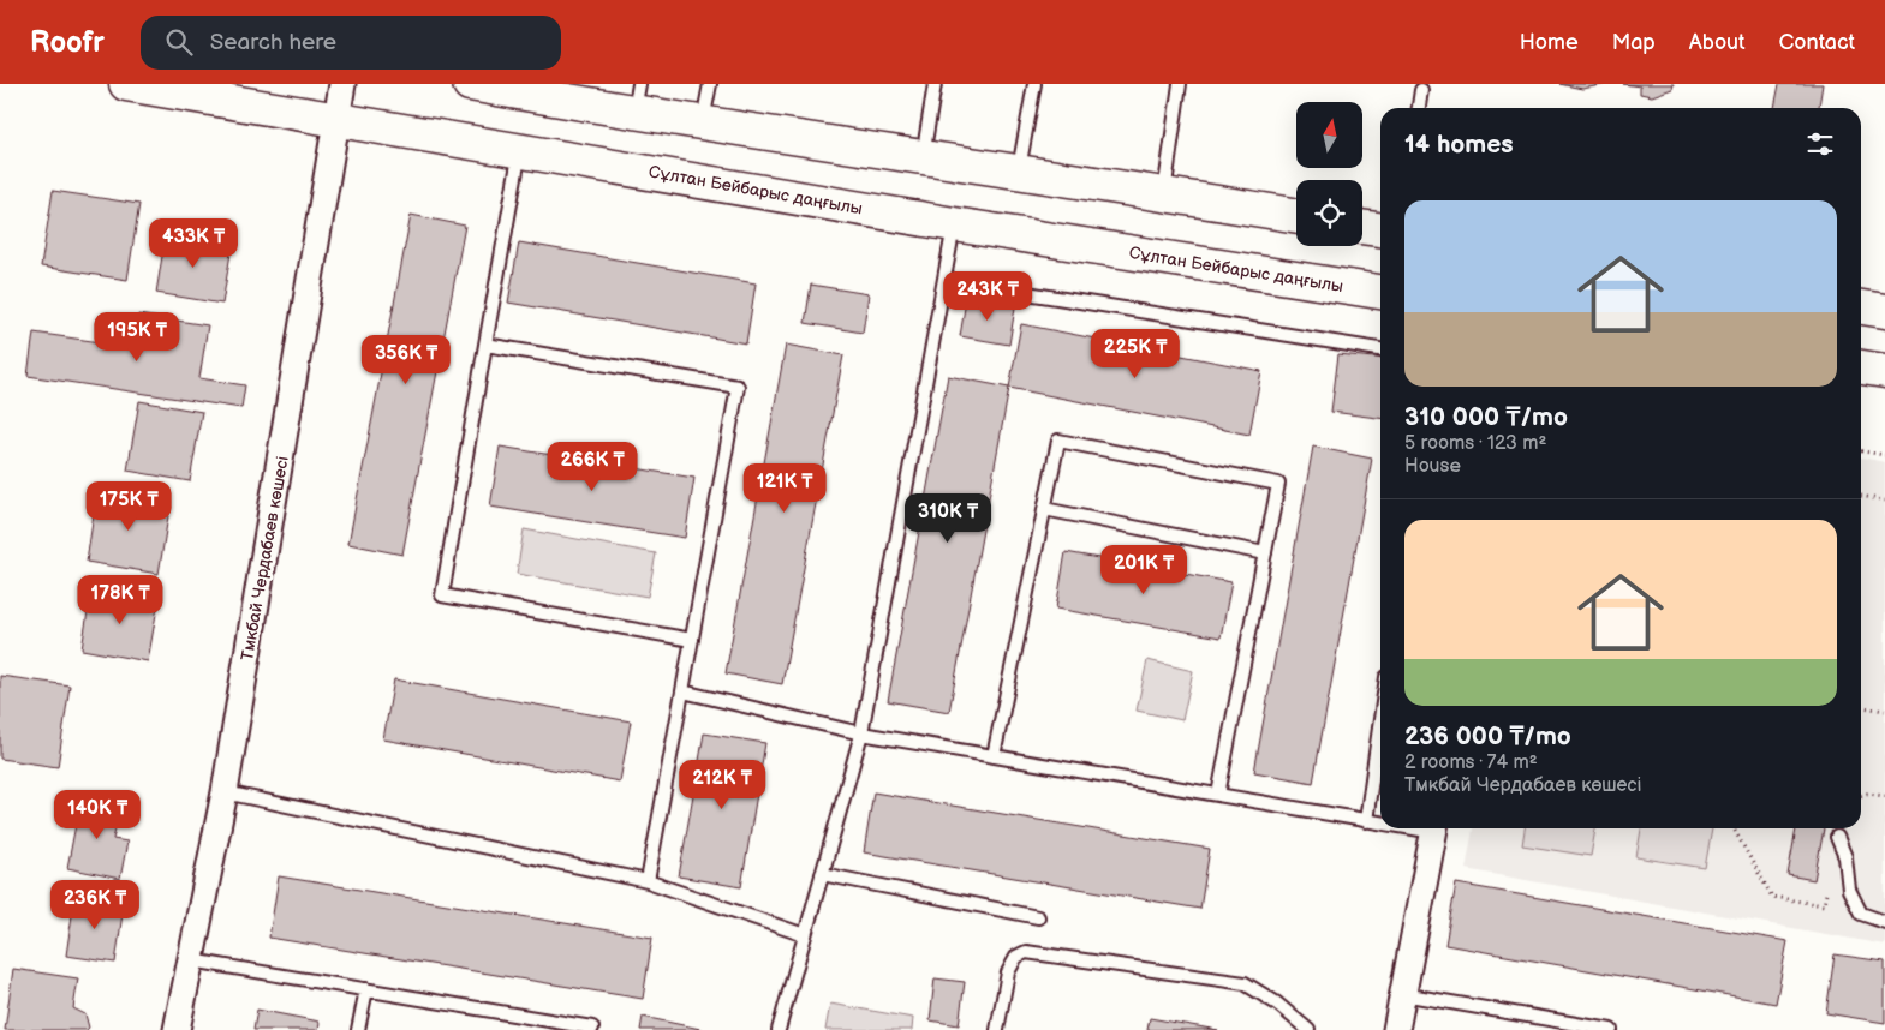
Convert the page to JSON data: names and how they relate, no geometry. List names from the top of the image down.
{
  "streets": {
    "main road": ["Сұлтан Бейбарыс даңғылы"],
    "street": ["Тмкбай Чердабаев көшесі"]
  },
  "crossings": [
    ["Сұлтан Бейбарыс даңғылы", "Тмкбай Чердабаев көшесі"]
  ],
  "north": "top",
  "page": {
    "header": "Roofr",
    "search": "Search here",
    "nav": [
      "Home",
      "Map",
      "About",
      "Contact"
    ],
    "heading": "14 homes",
    "list": [
      {
        "name": "310 000 ₸/mo",
        "note": "5 rooms · 123 m² · House"
      },
      {
        "name": "236 000 ₸/mo",
        "note": "2 rooms · 74 m² · Тмкбай Чердабаев көшесі"
      }
    ],
    "price": [
      "433K ₸",
      "243K ₸",
      "195K ₸",
      "225K ₸",
      "356K ₸",
      "266K ₸",
      "121K ₸",
      "175K ₸",
      "310K ₸",
      "201K ₸",
      "178K ₸",
      "212K ₸",
      "140K ₸",
      "236K ₸"
    ]
  }
}
